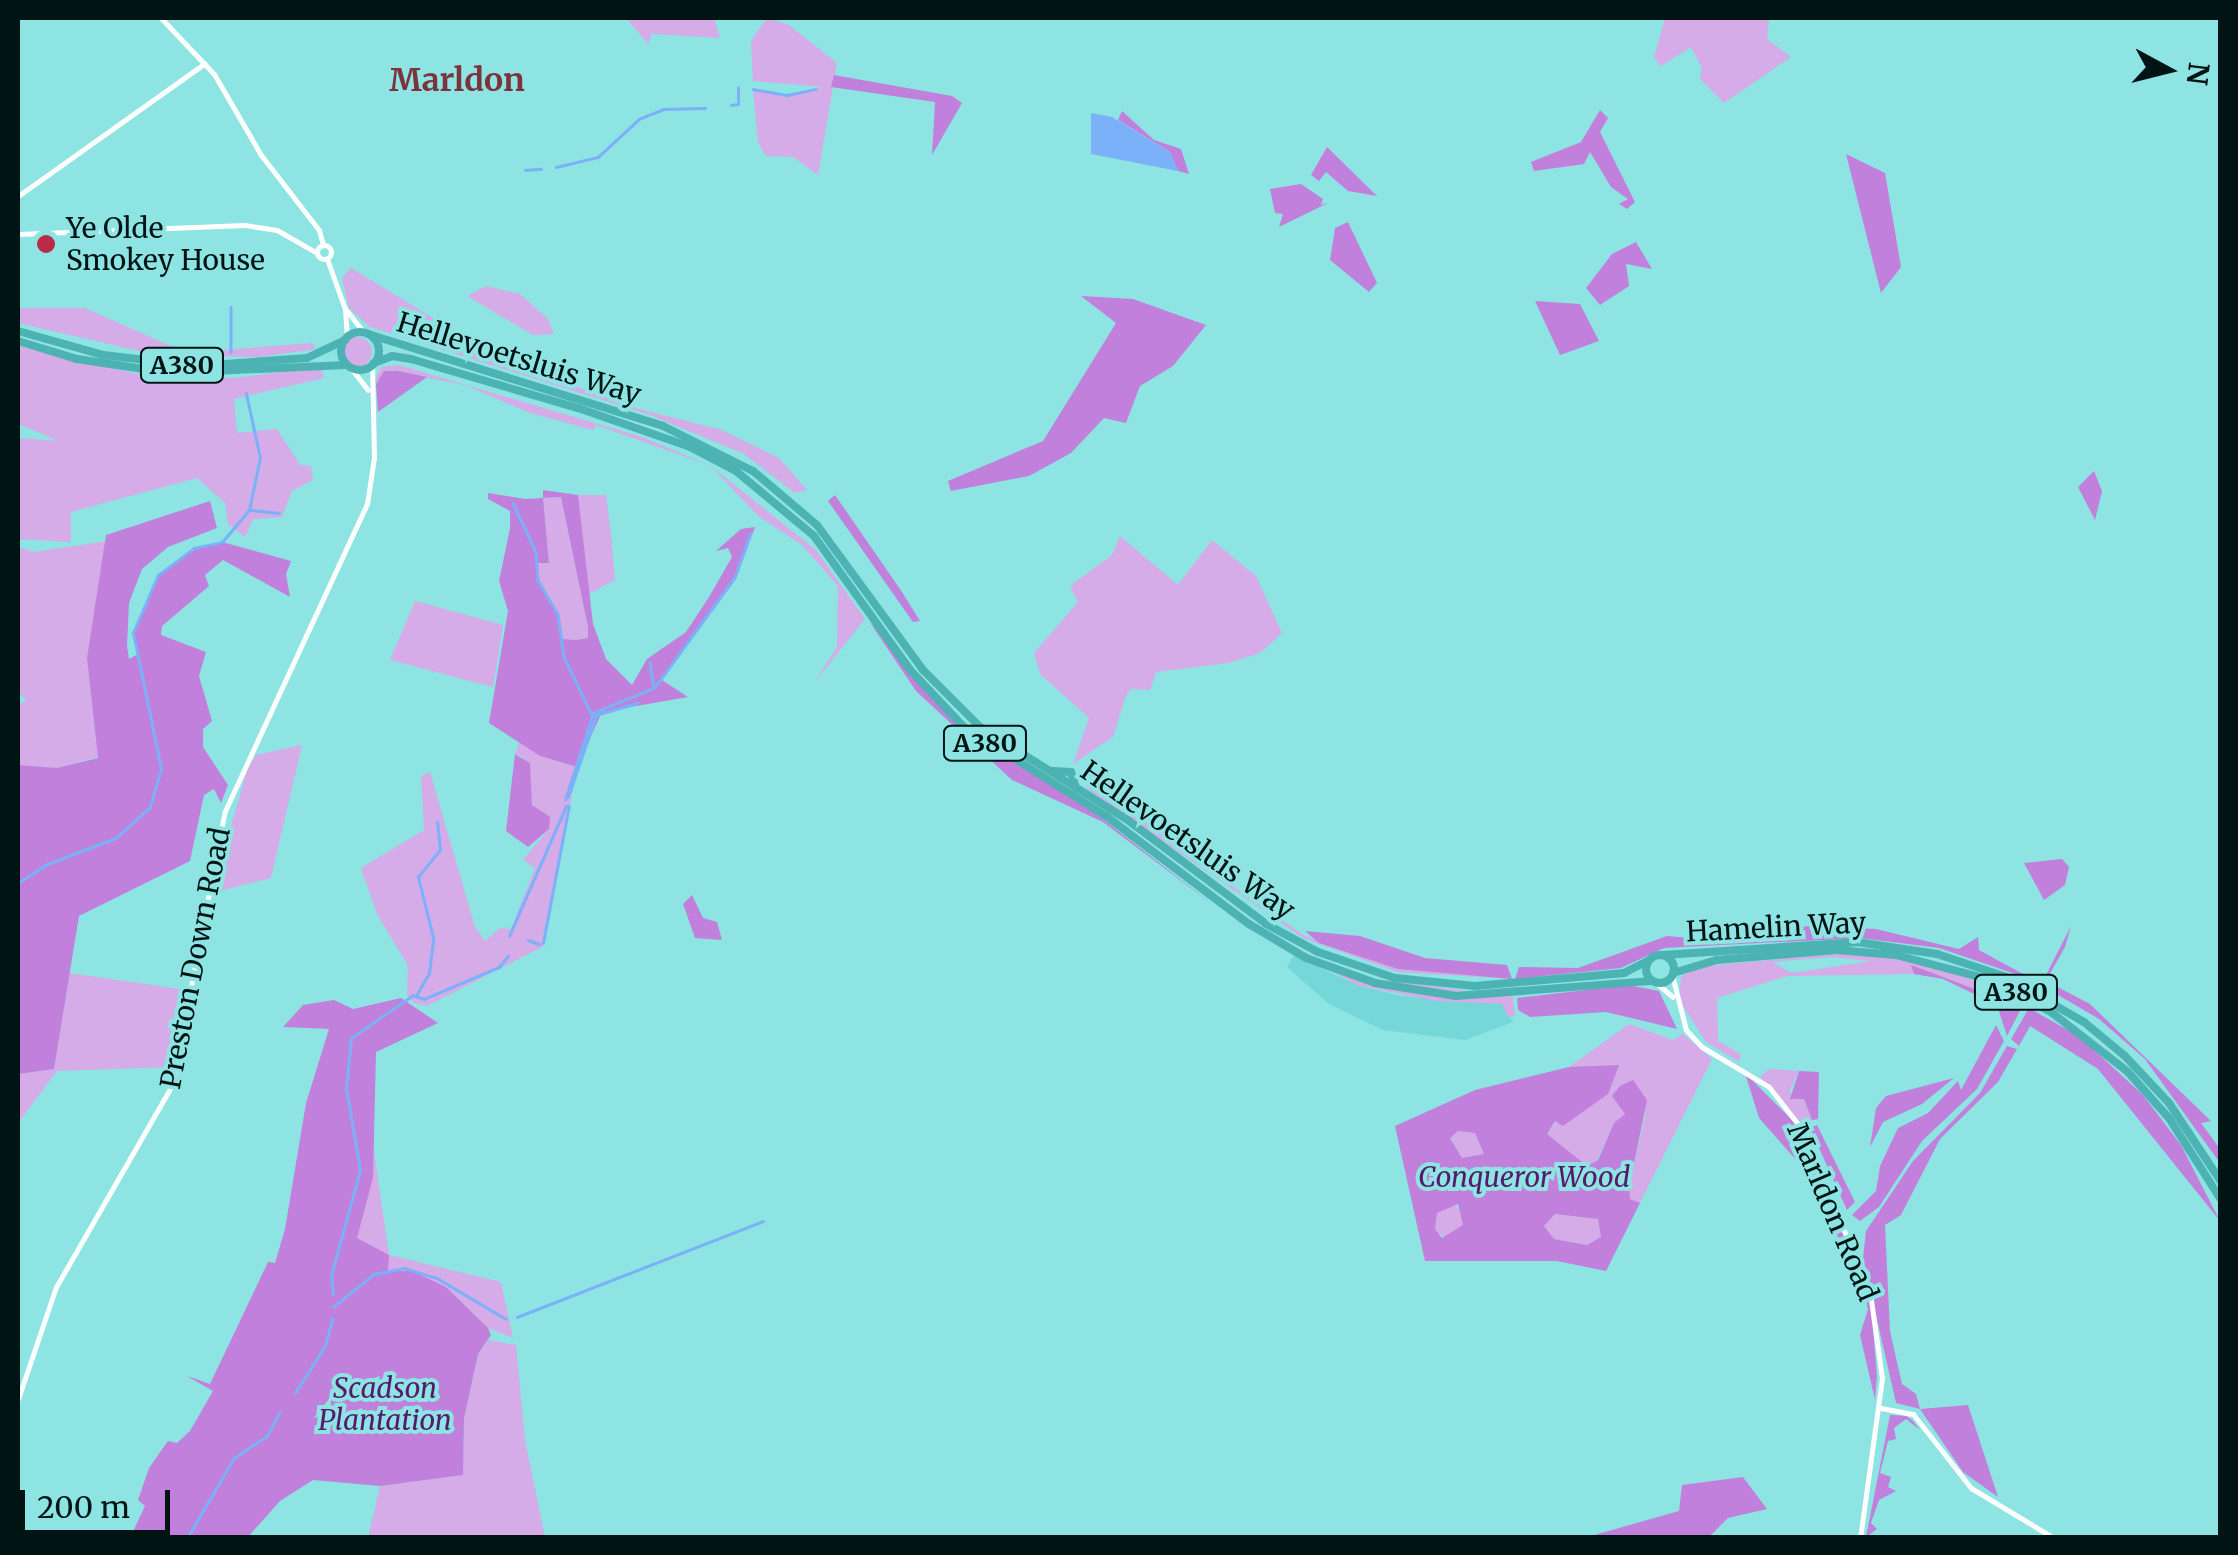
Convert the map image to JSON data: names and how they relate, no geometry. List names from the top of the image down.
{
  "streets": {
    "highway": ["Hellevoetsluis Way", "A380", "Hamelin Way"],
    "street": ["Preston Down Road", "Marldon Road"]
  },
  "crossings": [
    ["Hellevoetsluis Way", "A380"],
    ["Hellevoetsluis Way", "Hamelin Way"],
    ["Hellevoetsluis Way", "Preston Down Road"],
    ["Hellevoetsluis Way", "Marldon Road"],
    ["Hamelin Way", "Marldon Road"]
  ],
  "districts": ["Marldon"],
  "parks": ["Conqueror Wood", "Scadson Plantation"],
  "places": ["Ye Olde Smokey House"],
  "scale_bar": "200 m",
  "north": "right"
}
